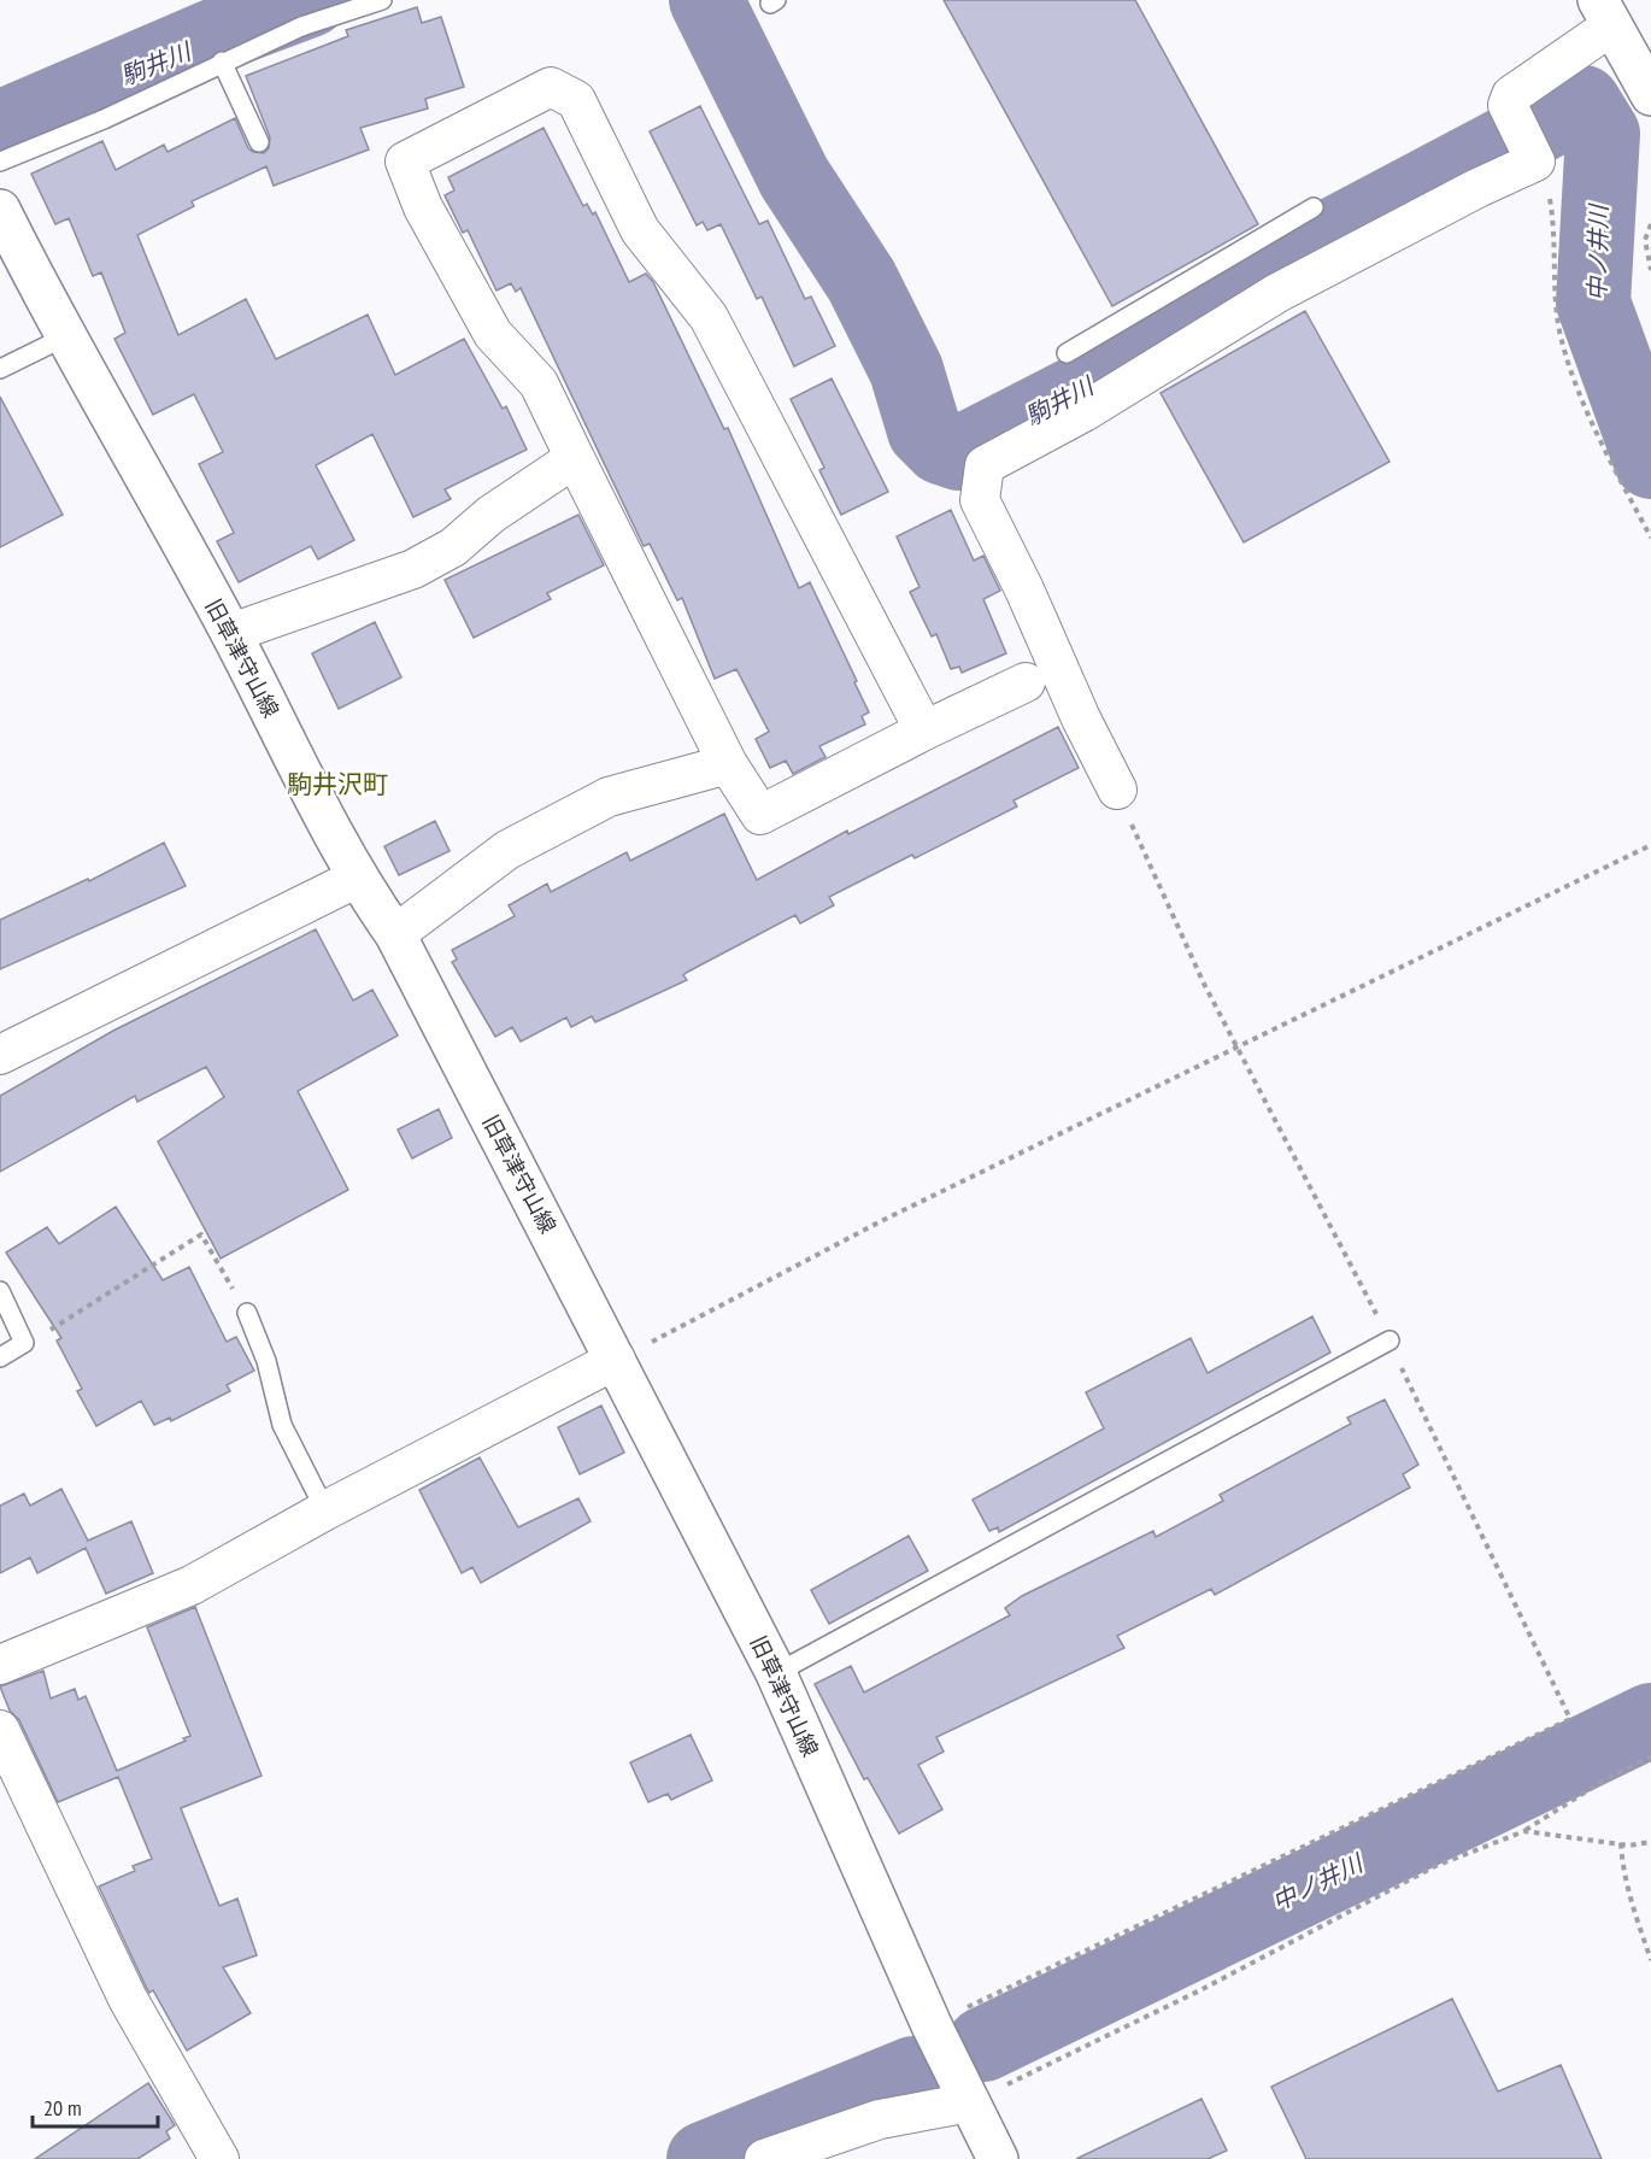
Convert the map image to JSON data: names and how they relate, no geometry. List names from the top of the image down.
{
  "streets": {
    "street": ["旧草津守山線"]
  },
  "districts": ["駒井沢町"],
  "water": ["駒井川", "中ノ井川"],
  "scale_bar": "20 m"
}
